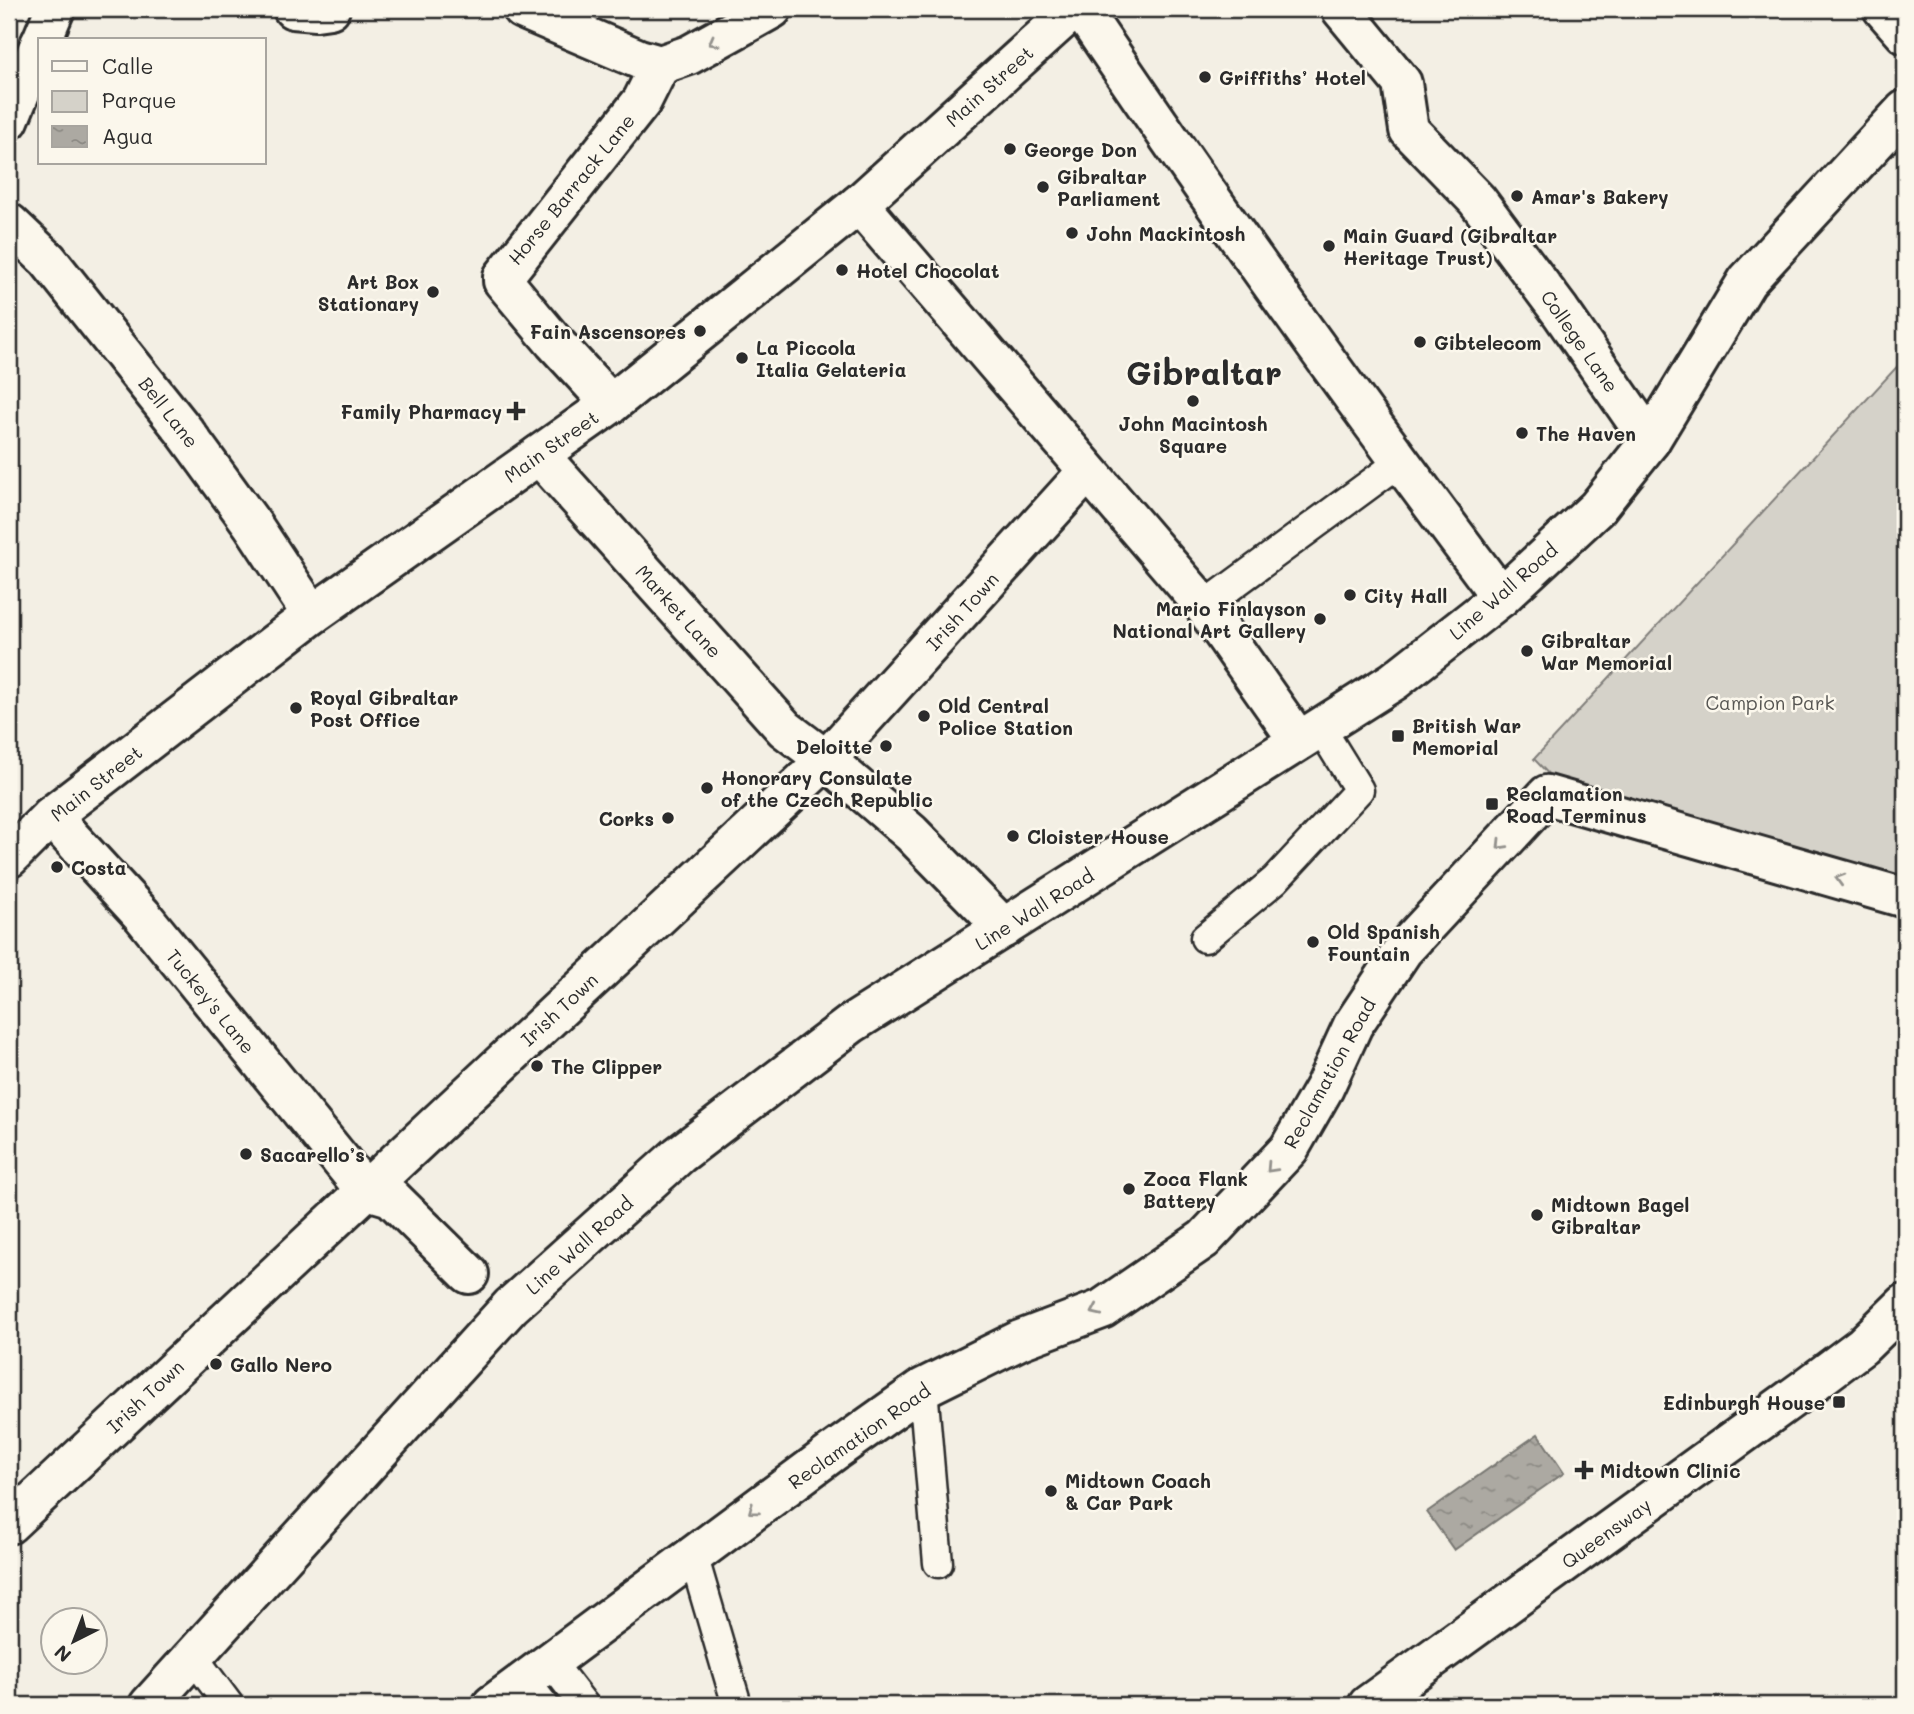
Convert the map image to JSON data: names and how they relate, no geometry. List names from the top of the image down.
{
  "streets": {
    "street": [
      "Main Street",
      "Horse Barrack Lane",
      "College Lane",
      "Bell Lane",
      "Line Wall Road",
      "Market Lane",
      "Irish Town",
      "Tuckey's Lane",
      "Reclamation Road",
      "Queensway"
    ]
  },
  "crossings": [
    ["Main Street", "Horse Barrack Lane"],
    ["Main Street", "Bell Lane"],
    ["Main Street", "Market Lane"],
    ["Main Street", "Tuckey's Lane"],
    ["College Lane", "Line Wall Road"],
    ["Line Wall Road", "Market Lane"],
    ["Market Lane", "Irish Town"],
    ["Irish Town", "Tuckey's Lane"]
  ],
  "one_way": ["Reclamation Road"],
  "districts": ["Gibraltar"],
  "parks": ["Campion Park"],
  "places": {
    "other": [
      "Griffiths’ Hotel",
      "George Don",
      "Gibraltar Parliament",
      "Amar's Bakery",
      "John Mackintosh",
      "Main Guard (Gibraltar Heritage Trust)",
      "Hotel Chocolat",
      "Art Box Stationary",
      "Fain Ascensores",
      "Gibtelecom",
      "La Piccola Italia Gelateria",
      "John Macintosh Square",
      "The Haven",
      "City Hall",
      "Mario Finlayson National Art Gallery",
      "Gibraltar War Memorial",
      "Royal Gibraltar Post Office",
      "Old Central Police Station",
      "Deloitte",
      "Honorary Consulate of the Czech Republic",
      "Corks",
      "Cloister House",
      "Costa",
      "Old Spanish Fountain",
      "The Clipper",
      "Sacarello’s",
      "Zoca Flank Battery",
      "Midtown Bagel Gibraltar",
      "Gallo Nero",
      "Midtown Coach & Car Park"
    ],
    "health": ["Family Pharmacy", "Midtown Clinic"],
    "transit": ["British War Memorial", "Reclamation Road Terminus", "Edinburgh House"]
  },
  "legend": ["Calle", "Parque", "Agua"],
  "north": "bottom left"
}
